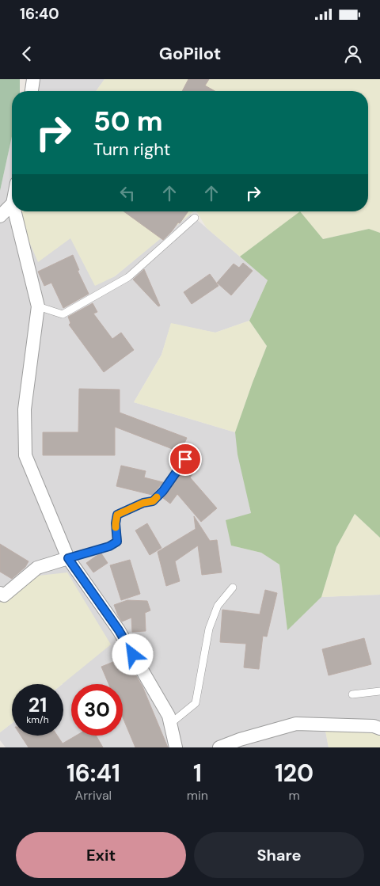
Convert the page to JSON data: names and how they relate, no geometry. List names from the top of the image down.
{
  "page": {
    "status": "16:40",
    "header": "GoPilot",
    "turn": ["50 m", "Turn right"],
    "speed": "21 km/h",
    "limit": "30",
    "eta": [
      "16:41",
      "Arrival",
      "1",
      "min",
      "120",
      "m"
    ],
    "buttons": ["Exit", "Share"]
  }
}
